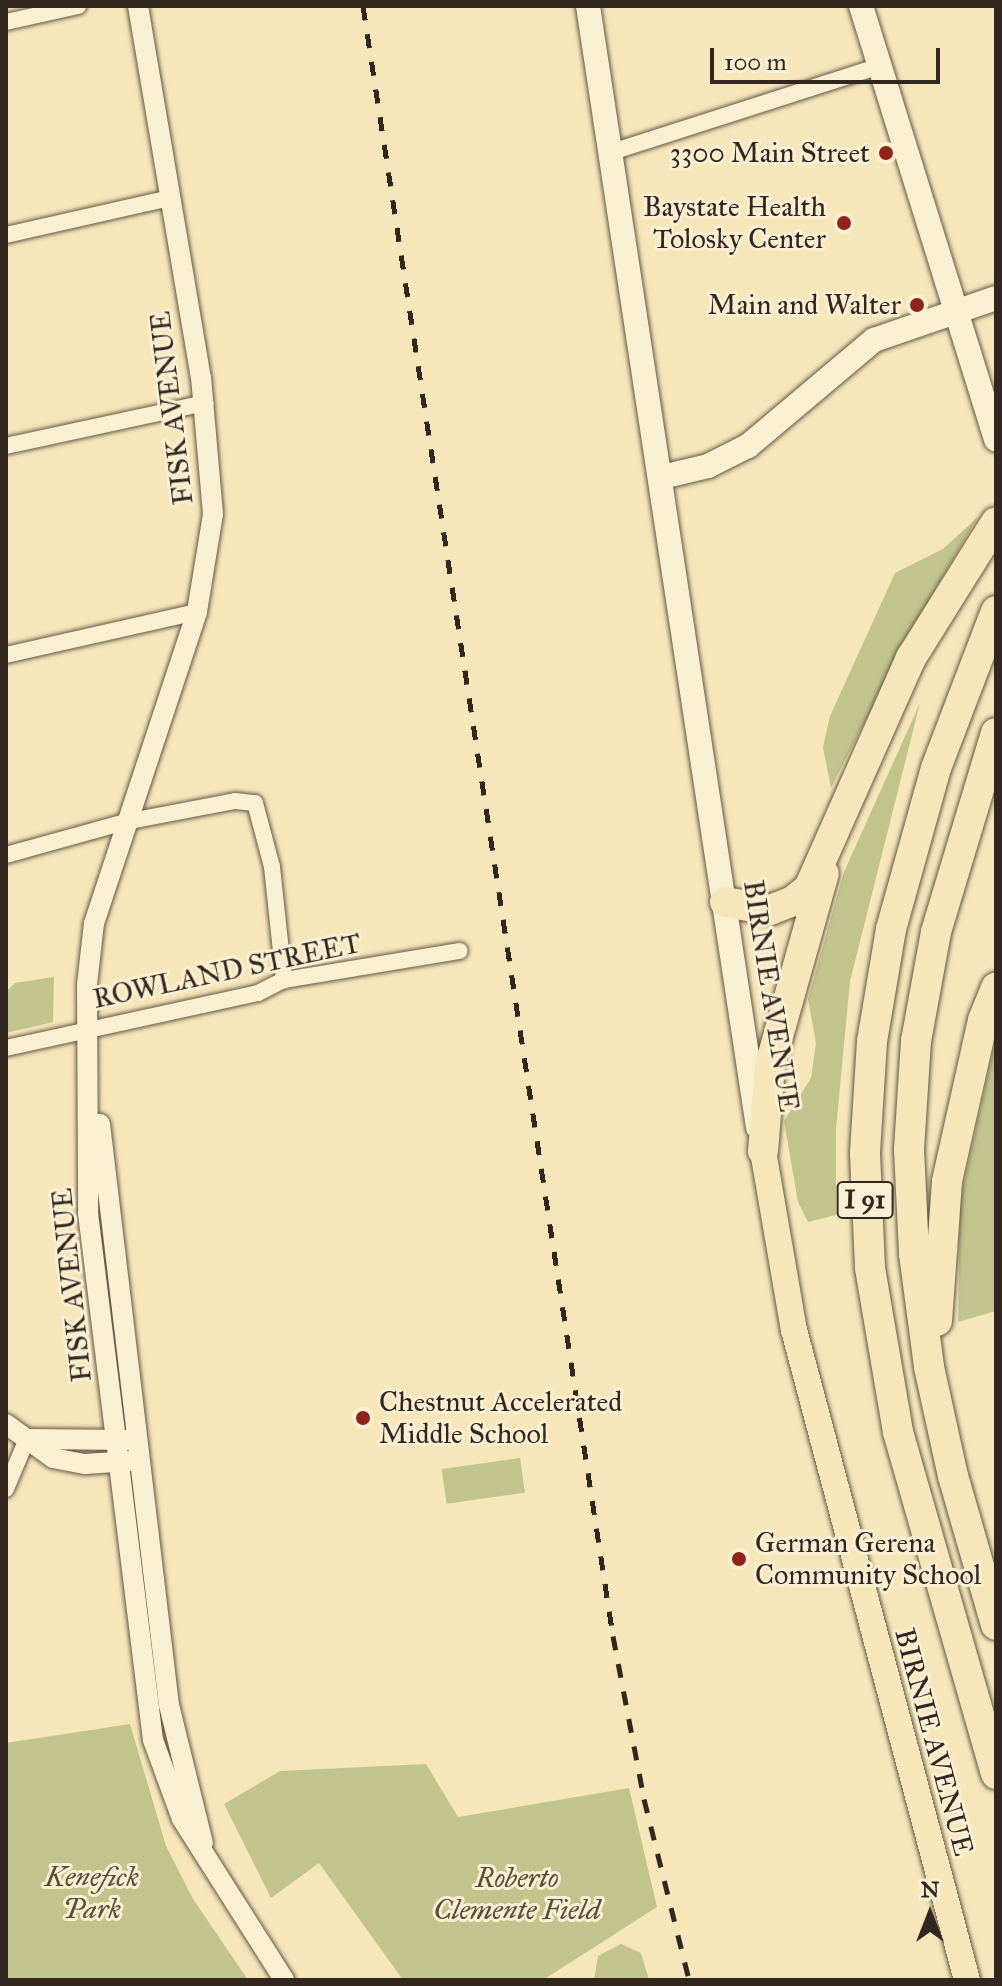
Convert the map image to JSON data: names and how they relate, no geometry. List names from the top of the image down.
{
  "streets": {
    "highway": ["I 91"],
    "main road": ["BIRNIE AVENUE"],
    "street": ["FISK AVENUE", "ROWLAND STREET"]
  },
  "crossings": [
    ["FISK AVENUE", "ROWLAND STREET"]
  ],
  "parks": ["Kenefick Park", "Roberto Clemente Field"],
  "places": [
    "3300 Main Street",
    "Baystate Health Tolosky Center",
    "Main and Walter",
    "Chestnut Accelerated Middle School",
    "German Gerena Community School"
  ],
  "scale_bar": "100 m",
  "north": "top"
}
